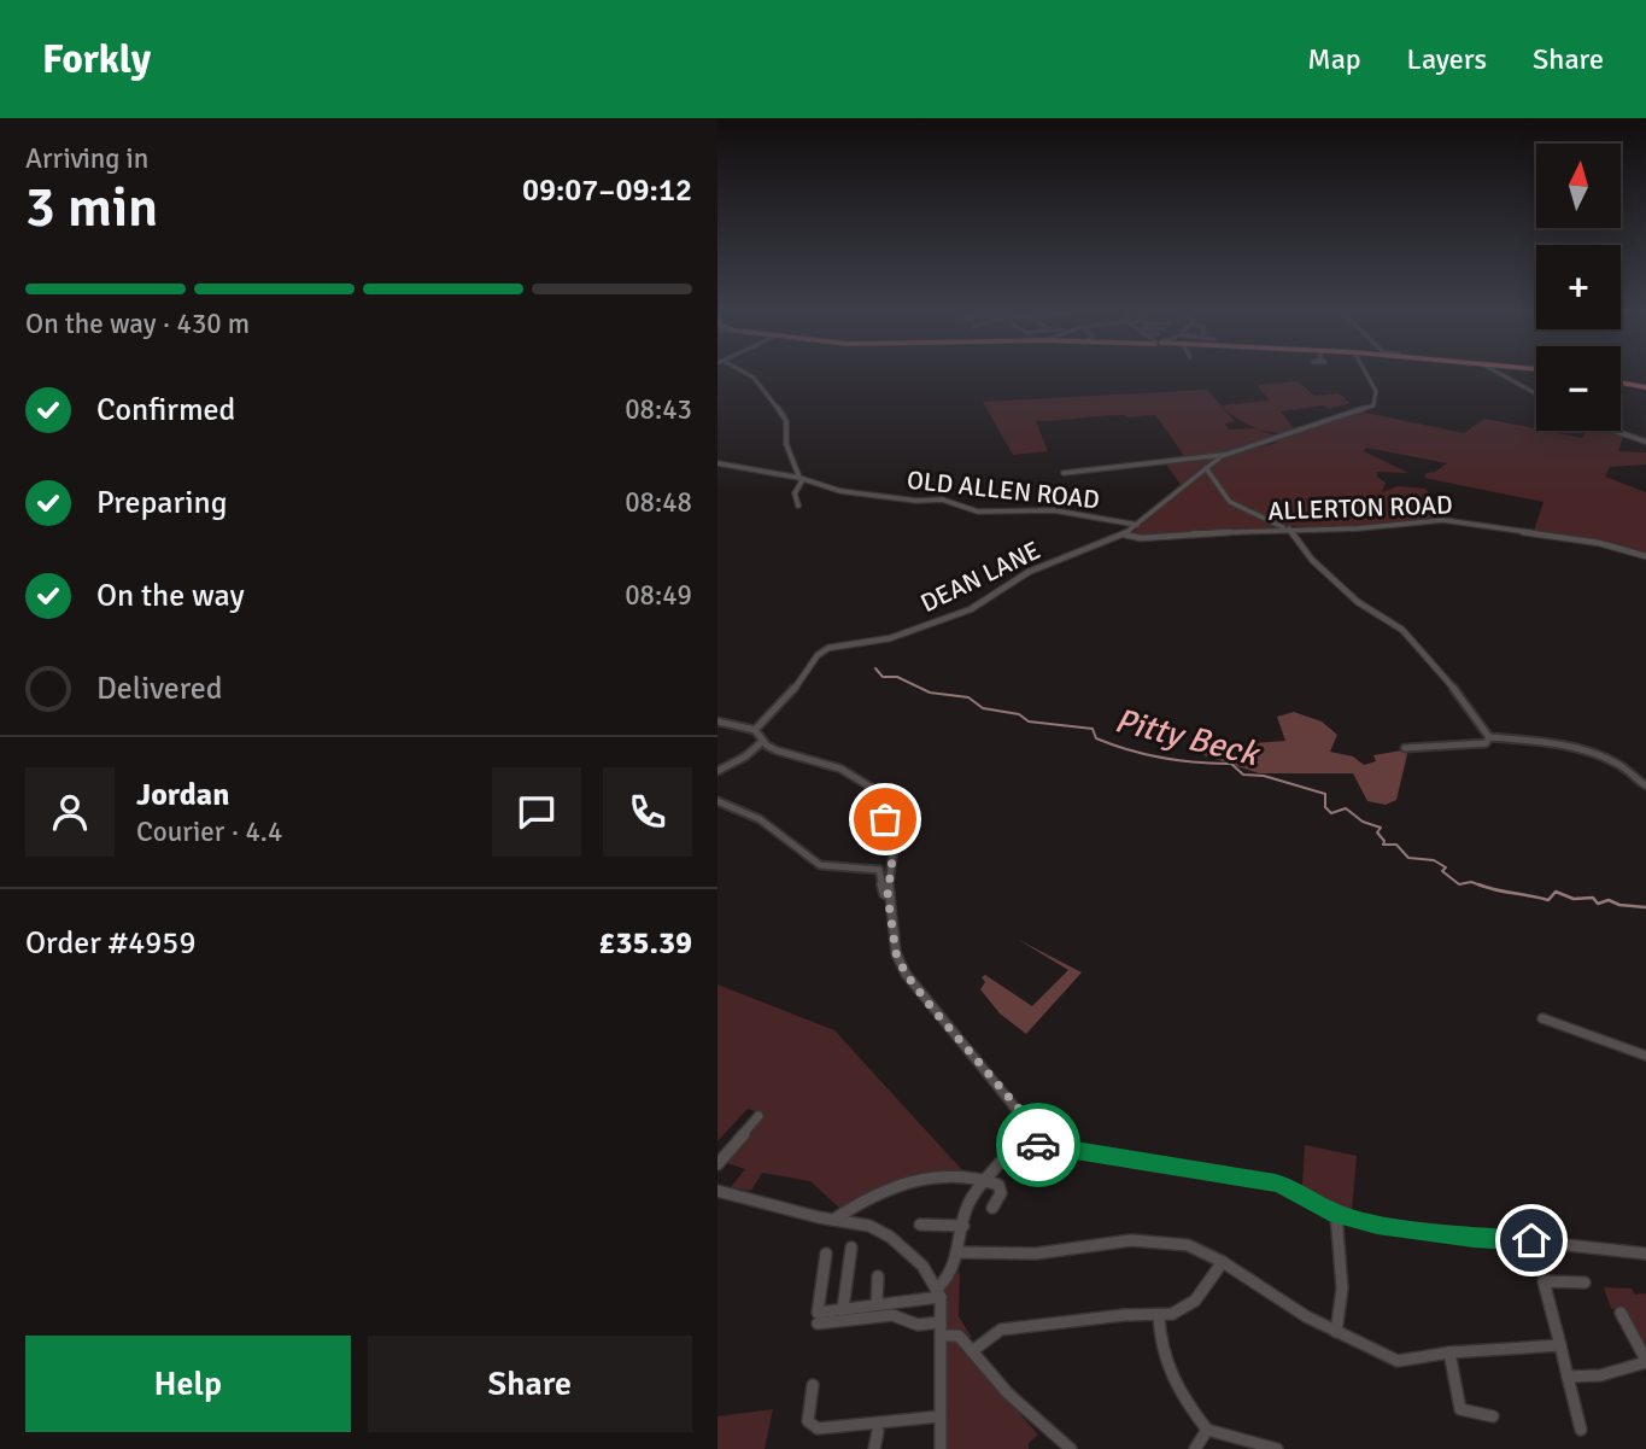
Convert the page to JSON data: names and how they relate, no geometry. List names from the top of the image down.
{
  "streets": {
    "street": ["OLD ALLEN ROAD", "ALLERTON ROAD", "DEAN LANE"]
  },
  "crossings": [
    ["ALLERTON ROAD", "DEAN LANE"]
  ],
  "water": ["Pitty Beck"],
  "north": "top",
  "page": {
    "header": "Forkly",
    "nav": ["Map", "Layers", "Share"],
    "heading": ["3 min", "Arriving in", "09:07–09:12"],
    "panel": [
      "Jordan",
      "Courier · 4.4",
      "Order #4959",
      "£35.39"
    ],
    "map_buttons": ["+", "−"],
    "bar": "On the way · 430 m",
    "list": [
      ["Confirmed", "08:43"],
      ["Preparing", "08:48"],
      ["On the way", "08:49"],
      "Delivered"
    ],
    "buttons": ["Help", "Share"]
  }
}
